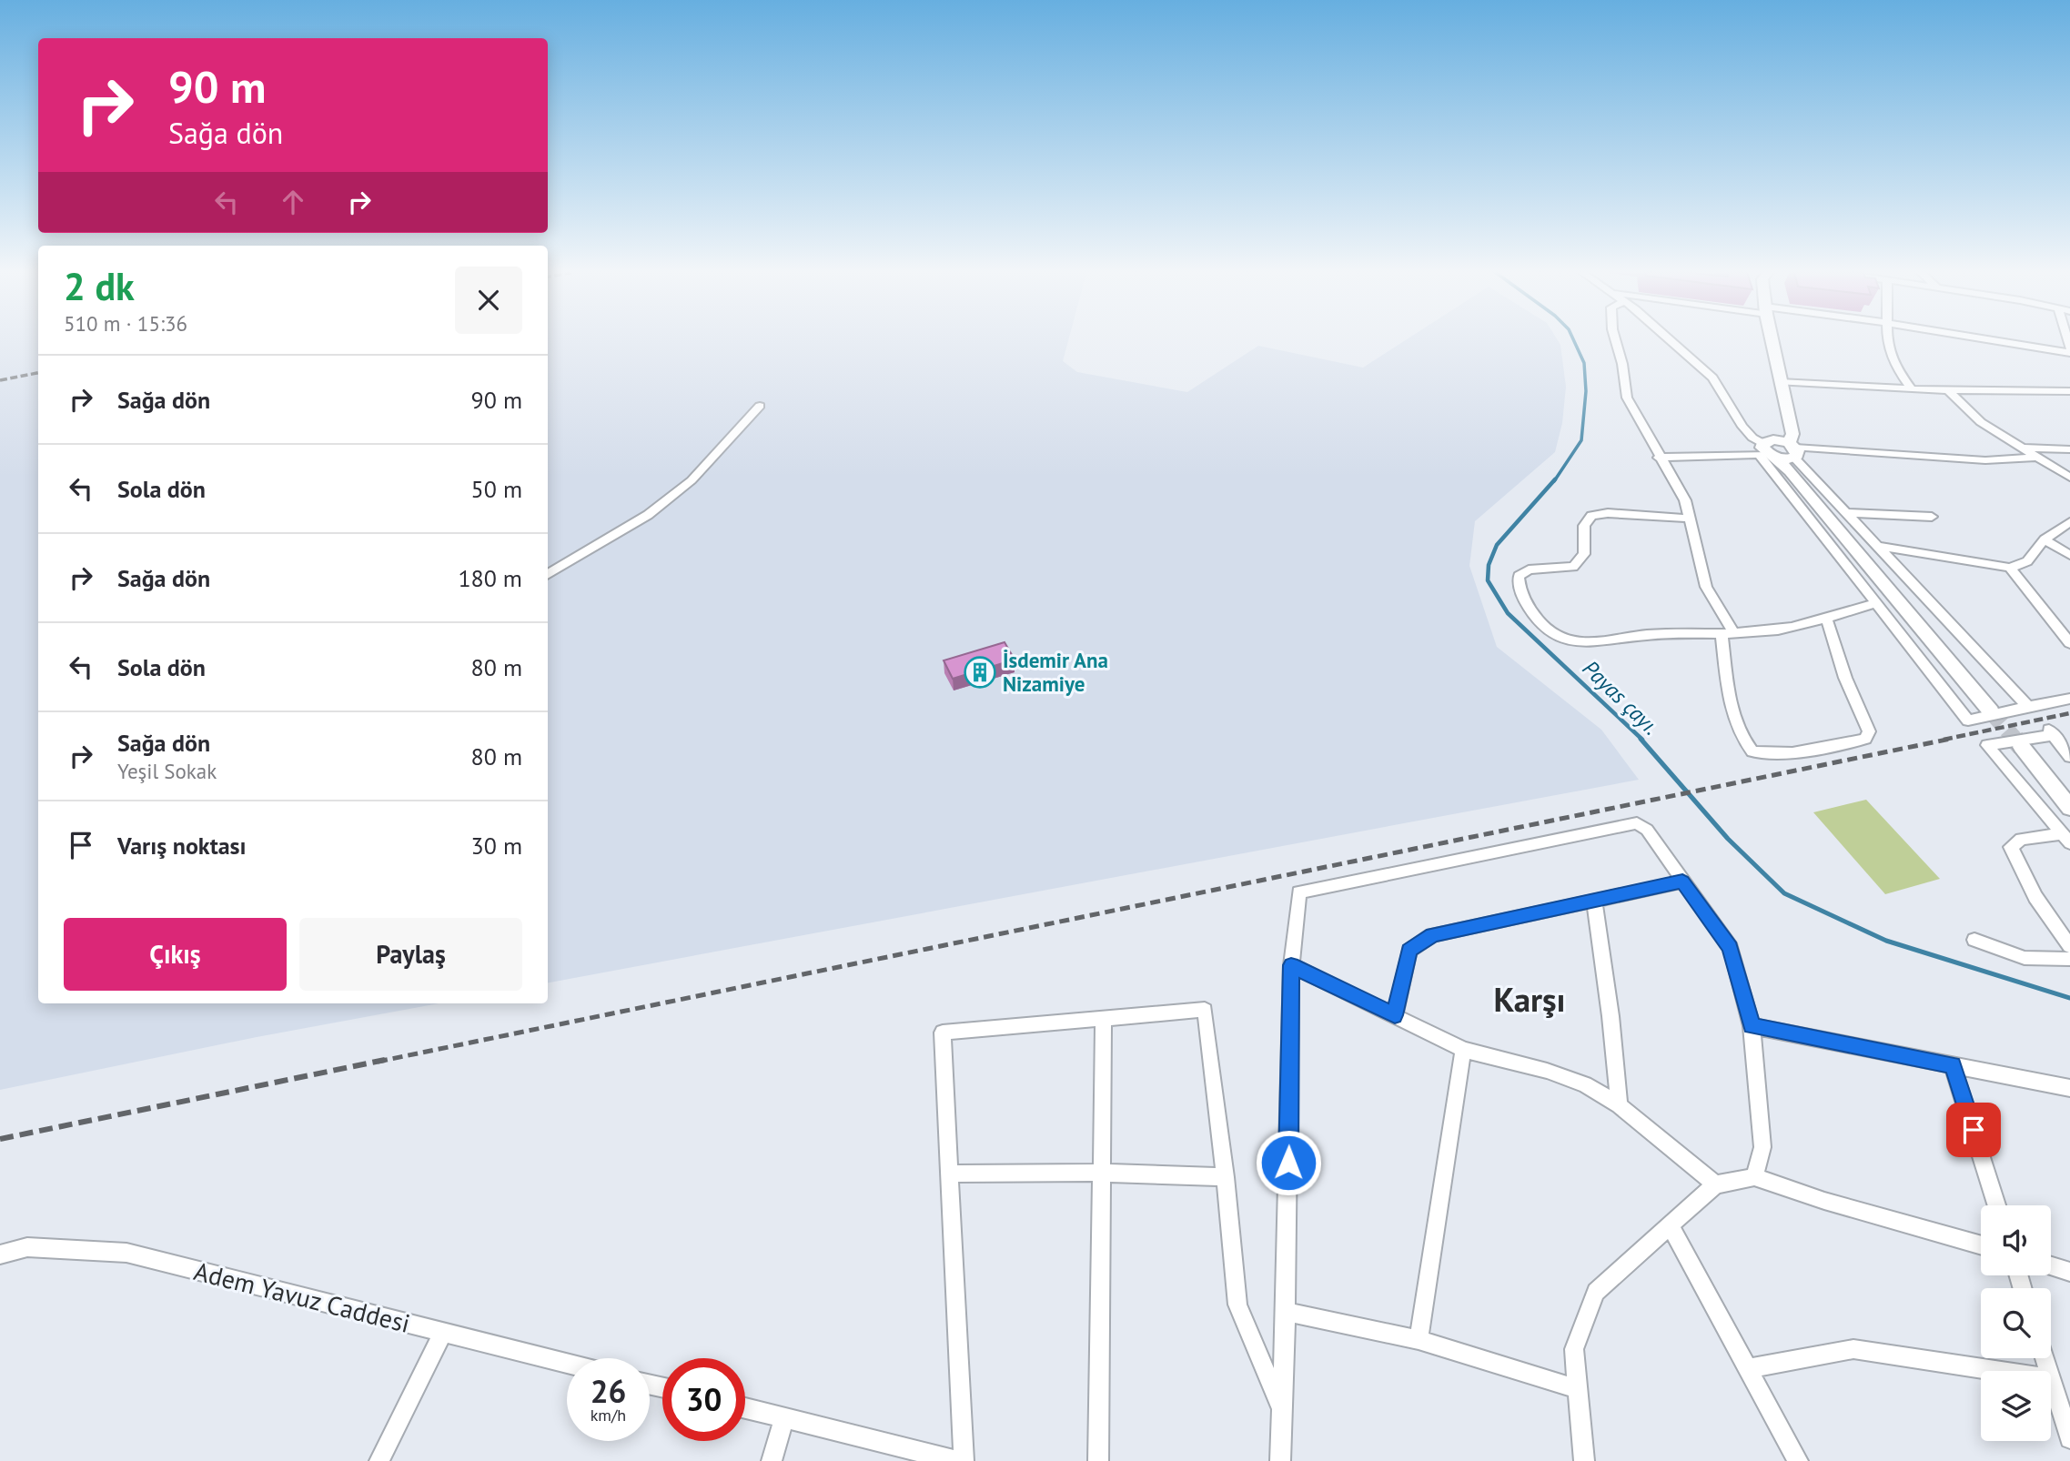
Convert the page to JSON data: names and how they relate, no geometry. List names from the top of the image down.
{
  "streets": {
    "street": ["Adem Yavuz Caddesi"]
  },
  "districts": ["Karşı"],
  "water": ["Payas çayı."],
  "places": {
    "building": ["İsdemir Ana Nizamiye"]
  },
  "page": {
    "turn": ["90 m", "Sağa dön"],
    "heading": ["2 dk", "510 m · 15:36"],
    "list": [
      {
        "name": "Sağa dön",
        "value": "90 m"
      },
      {
        "name": "Sola dön",
        "value": "50 m"
      },
      {
        "name": "Sağa dön",
        "value": "180 m"
      },
      {
        "name": "Sola dön",
        "value": "80 m"
      },
      {
        "name": "Sağa dön",
        "note": "Yeşil Sokak",
        "value": "80 m"
      },
      {
        "name": "Varış noktası",
        "value": "30 m"
      }
    ],
    "buttons": ["Çıkış", "Paylaş"],
    "speed": "26 km/h",
    "limit": "30"
  }
}
